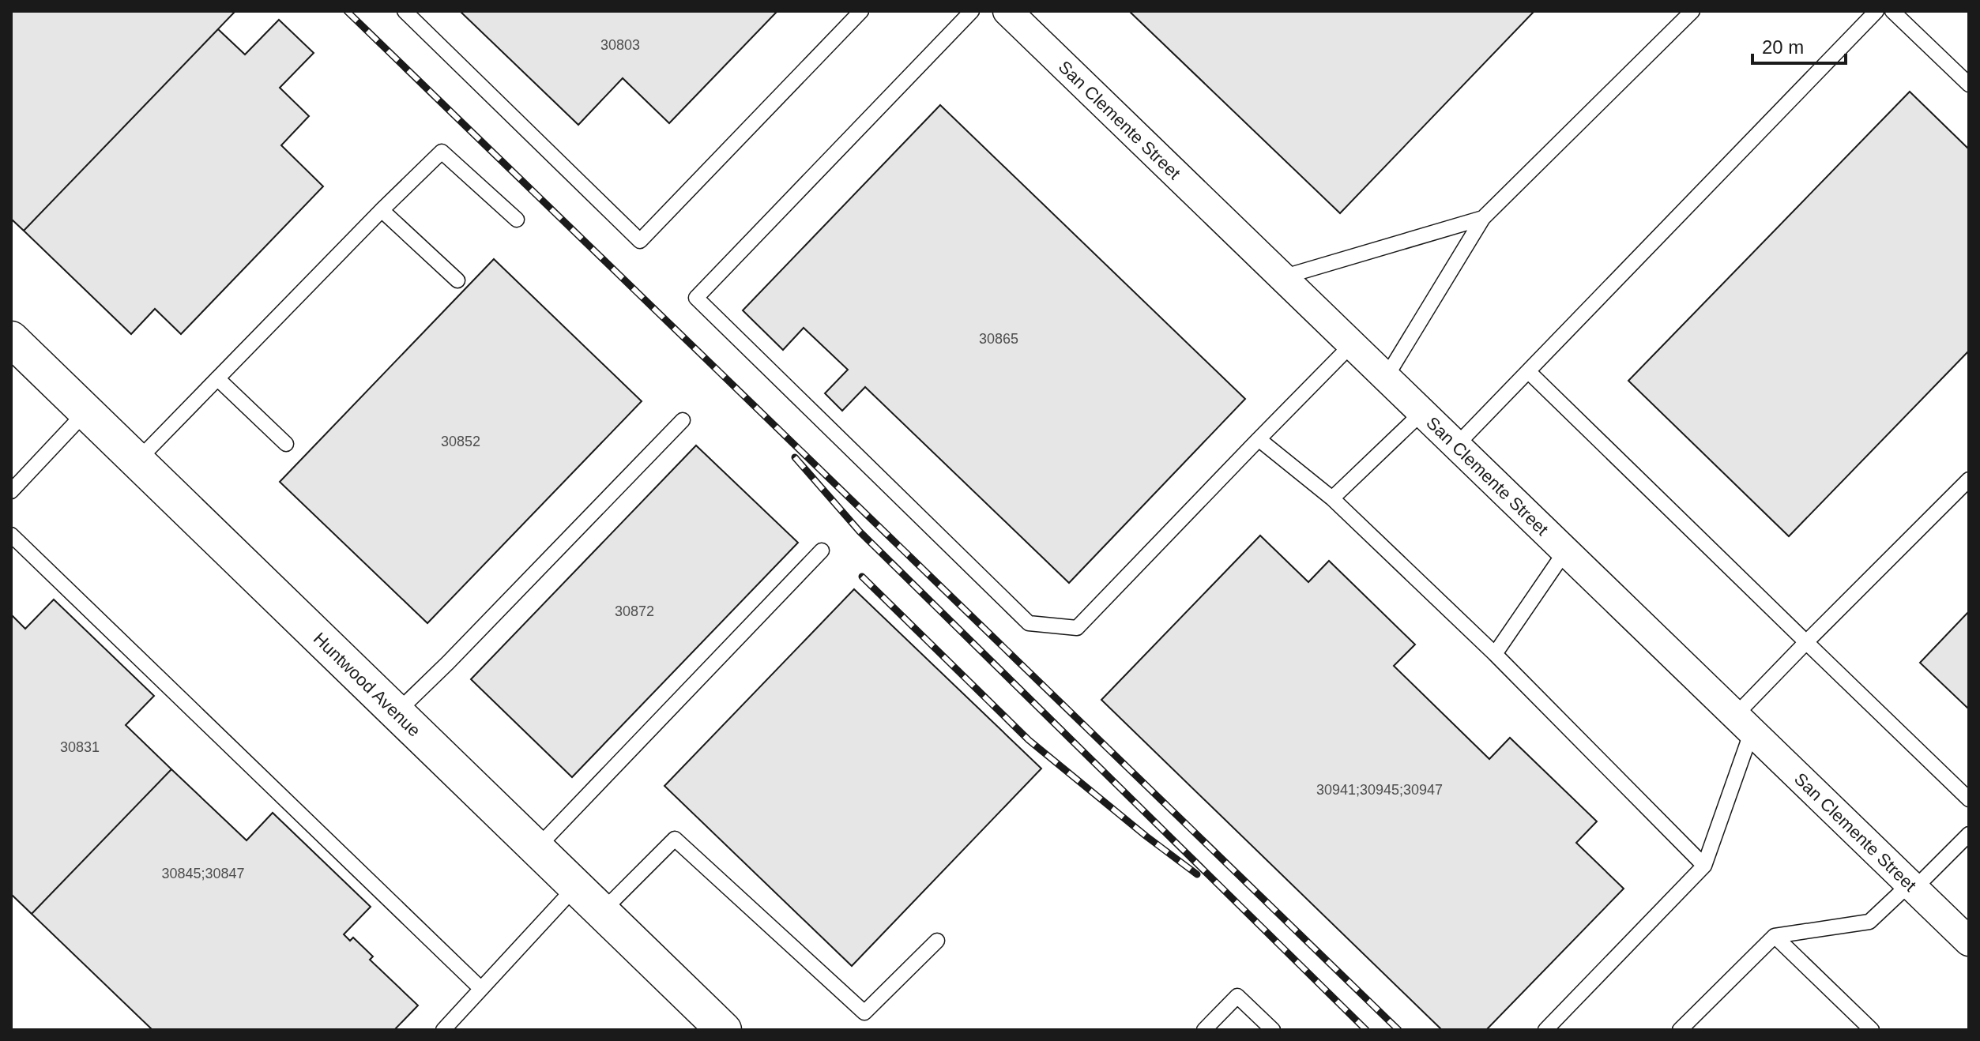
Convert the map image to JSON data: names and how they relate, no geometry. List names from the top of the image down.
{
  "streets": {
    "street": ["San Clemente Street", "Huntwood Avenue"]
  },
  "house_numbers": [
    "30803",
    "30865",
    "30852",
    "30872",
    "30831",
    "30941;30945;30947",
    "30845;30847"
  ],
  "scale_bar": "20 m"
}
